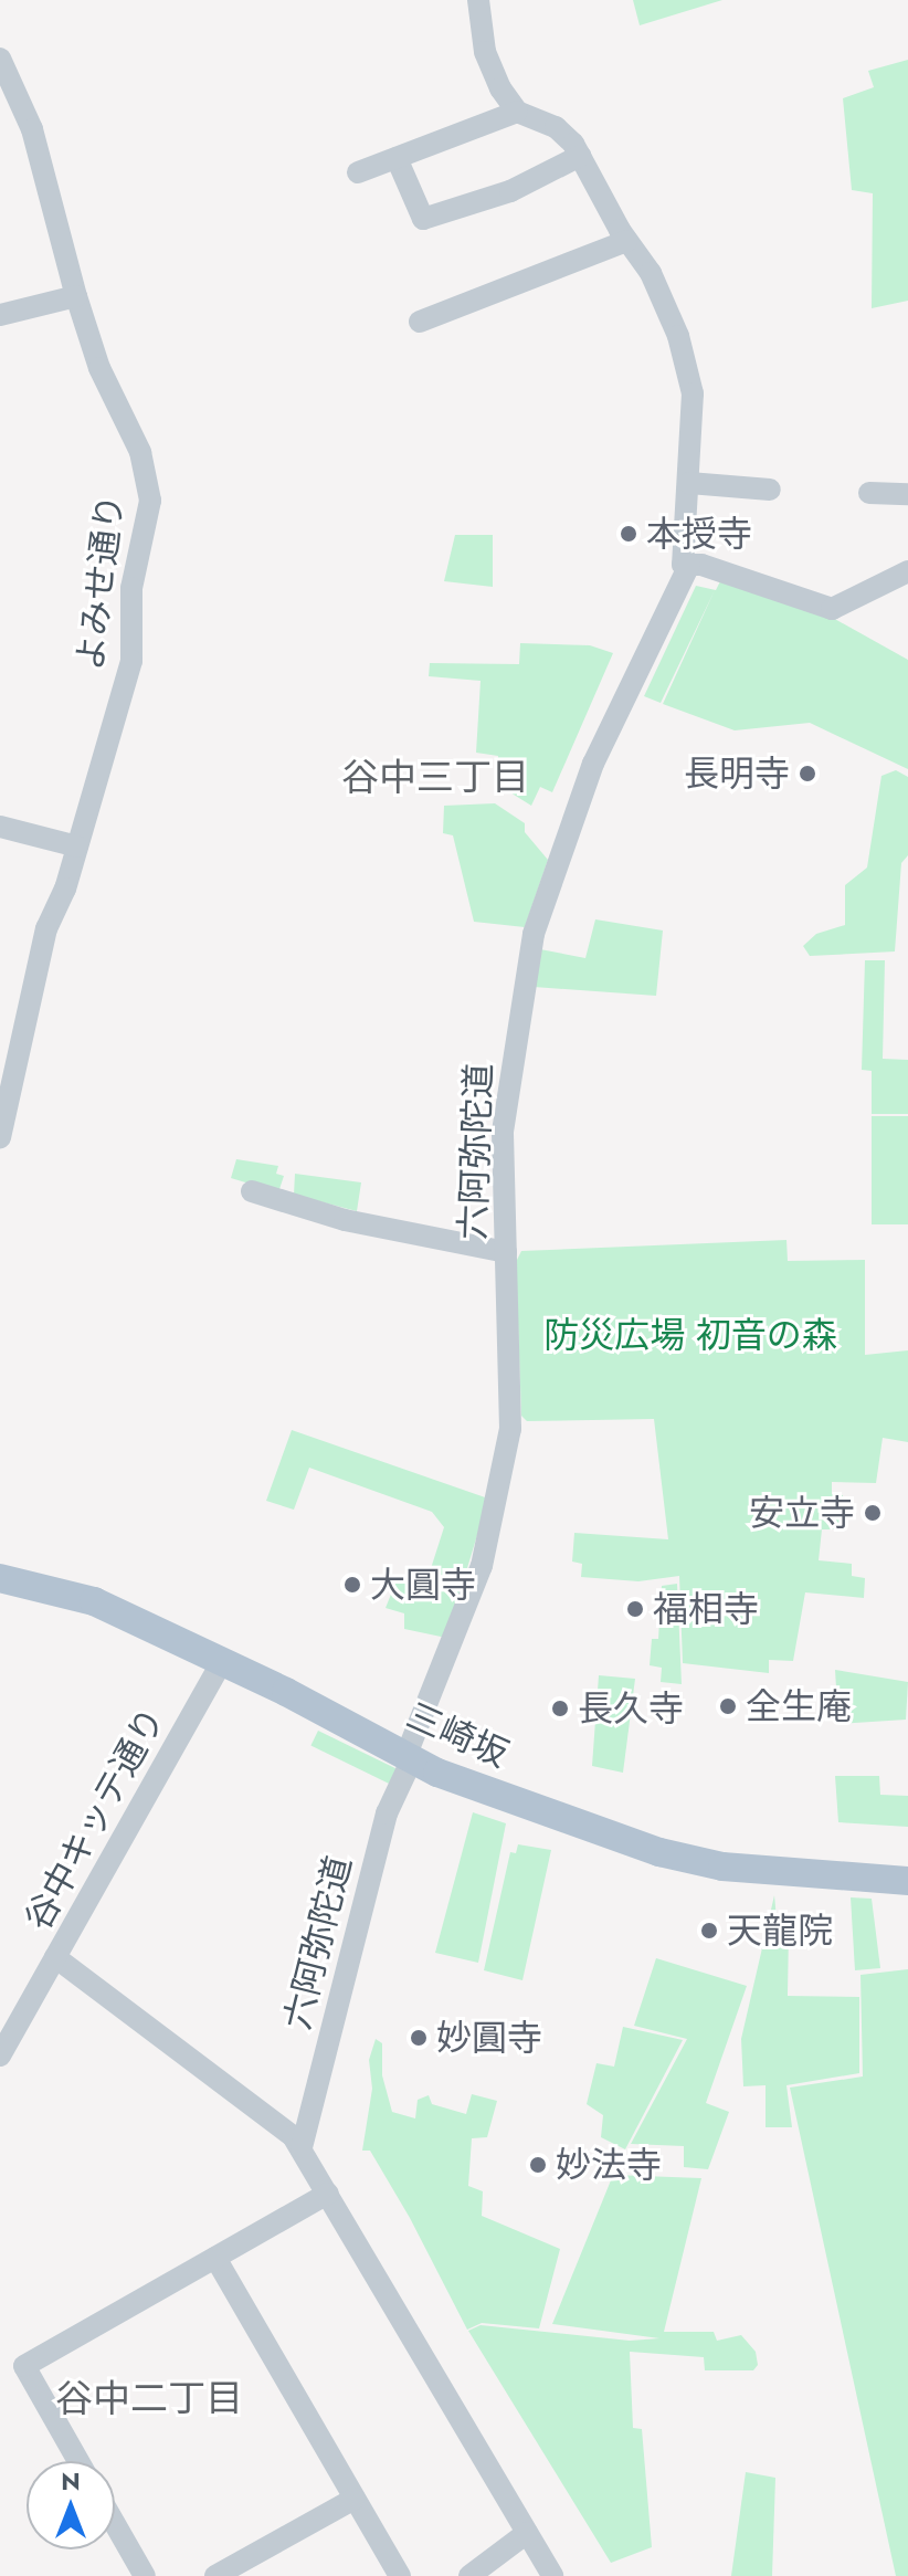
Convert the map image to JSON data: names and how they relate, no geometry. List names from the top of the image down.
{
  "streets": {
    "main road": ["三崎坂"],
    "street": ["よみせ通り", "六阿弥陀道", "谷中キッテ通り"]
  },
  "crossings": [
    ["六阿弥陀道", "三崎坂"],
    ["三崎坂", "谷中キッテ通り"]
  ],
  "districts": ["谷中三丁目", "谷中二丁目"],
  "parks": ["防災広場 初音の森"],
  "places": [
    "本授寺",
    "長明寺",
    "安立寺",
    "大圓寺",
    "福相寺",
    "全生庵",
    "長久寺",
    "天龍院",
    "妙圓寺",
    "妙法寺"
  ],
  "north": "top"
}
